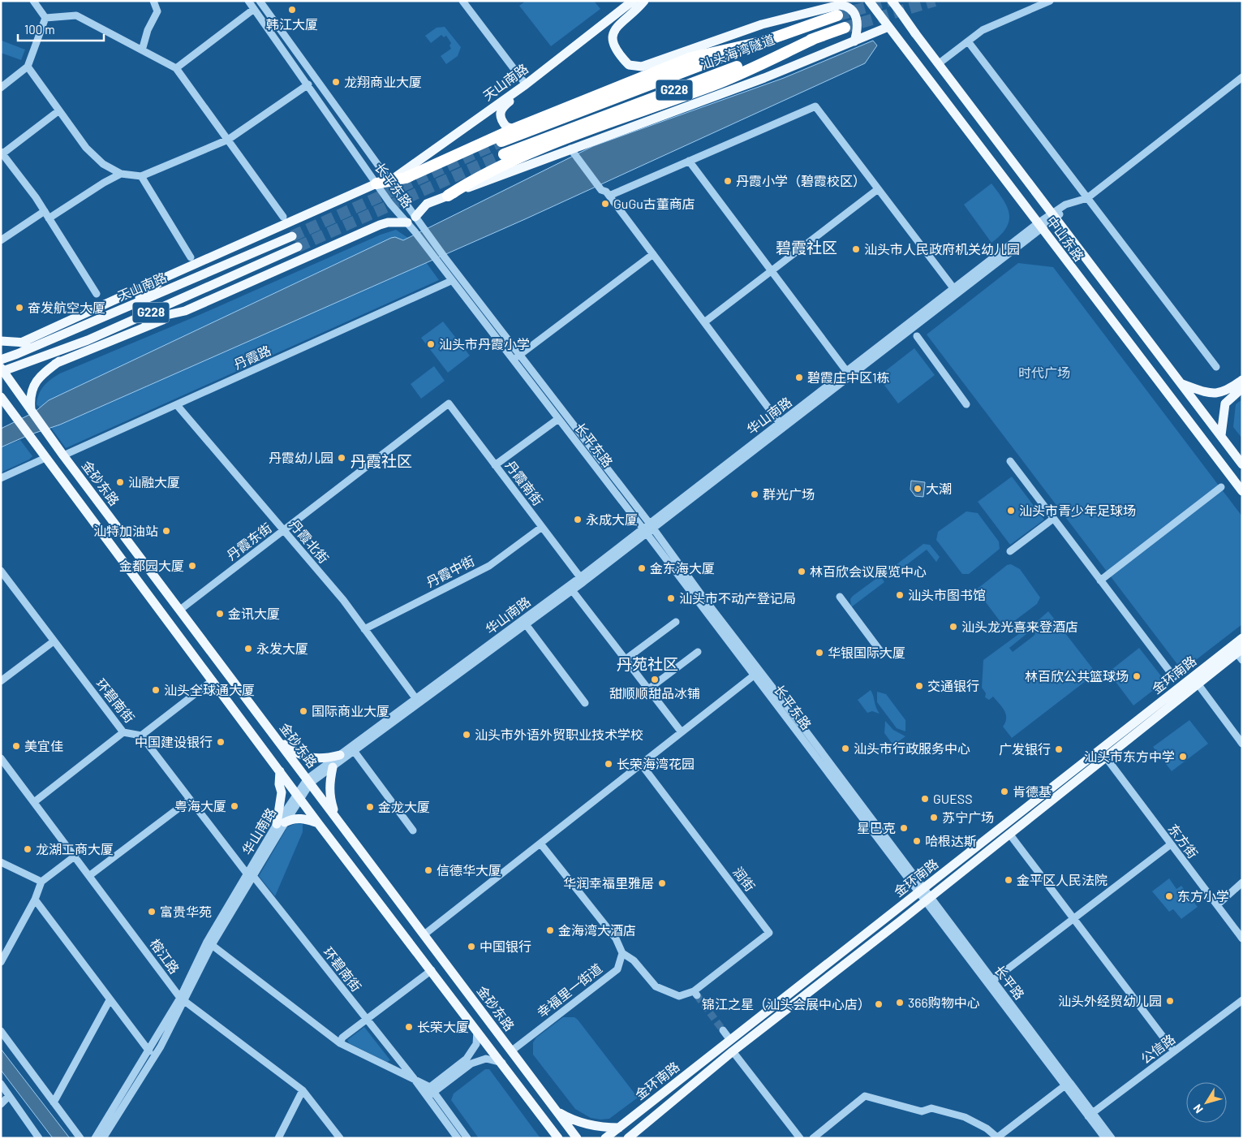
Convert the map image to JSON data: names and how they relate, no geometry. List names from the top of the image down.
{
  "streets": {
    "highway": ["汕头海湾隧道", "G228"],
    "main road": [
      "天山南路",
      "中山东路",
      "金砂东路",
      "金环南路"
    ],
    "street": [
      "长平东路",
      "丹霞路",
      "华山南路",
      "丹霞南街",
      "丹霞东街",
      "丹霞北街",
      "丹霞中街",
      "环碧南街",
      "东方街",
      "润街",
      "榕江路",
      "长平路",
      "幸福里一街道",
      "公信路"
    ]
  },
  "crossings": [
    ["天山南路", "长平东路"],
    ["天山南路", "金砂东路"],
    ["长平东路", "丹霞路"],
    ["长平东路", "华山南路"],
    ["长平东路", "金环南路"],
    ["长平东路", "长平路"],
    ["中山东路", "华山南路"],
    ["丹霞路", "金砂东路"],
    ["丹霞路", "丹霞北街"],
    ["华山南路", "金砂东路"],
    ["华山南路", "丹霞南街"],
    ["华山南路", "丹霞北街"],
    ["华山南路", "环碧南街"],
    ["华山南路", "榕江路"],
    ["金砂东路", "丹霞东街"],
    ["金砂东路", "幸福里一街道"],
    ["丹霞南街", "丹霞东街"],
    ["丹霞南街", "丹霞中街"],
    ["丹霞东街", "丹霞北街"],
    ["丹霞北街", "丹霞中街"],
    ["金环南路", "东方街"],
    ["金环南路", "长平路"],
    ["润街", "幸福里一街道"],
    ["长平路", "公信路"]
  ],
  "districts": ["碧霞社区", "丹霞社区", "丹苑社区"],
  "parks": ["时代广场"],
  "places": [
    "韩江大厦",
    "龙翔商业大厦",
    "丹霞小学（碧霞校区）",
    "GuGu古董商店",
    "汕头市人民政府机关幼儿园",
    "奋发航空大厦",
    "汕头市丹霞小学",
    "碧霞庄中区1栋",
    "丹霞幼儿园",
    "汕融大厦",
    "大潮",
    "群光广场",
    "汕头市青少年足球场",
    "永成大厦",
    "汕特加油站",
    "金都园大厦",
    "金东海大厦",
    "林百欣会议展览中心",
    "汕头市图书馆",
    "汕头市不动产登记局",
    "金讯大厦",
    "汕头龙光喜来登酒店",
    "永发大厦",
    "华银国际大厦",
    "林百欣公共篮球场",
    "甜顺顺甜品冰铺",
    "交通银行",
    "汕头全球通大厦",
    "国际商业大厦",
    "汕头市外语外贸职业技术学校",
    "中国建设银行",
    "美宜佳",
    "汕头市行政服务中心",
    "广发银行",
    "汕头市东方中学",
    "长荣海湾花园",
    "肯德基",
    "GUESS",
    "粤海大厦",
    "金龙大厦",
    "苏宁广场",
    "星巴克",
    "哈根达斯",
    "龙湖工商大厦",
    "信德华大厦",
    "金平区人民法院",
    "华润幸福里雅居",
    "东方小学",
    "富贵华苑",
    "金海湾大酒店",
    "中国银行",
    "汕头外经贸幼儿园",
    "366购物中心",
    "锦江之星（汕头会展中心店）",
    "长荣大厦"
  ],
  "scale_bar": "100 m",
  "north": "bottom left"
}
